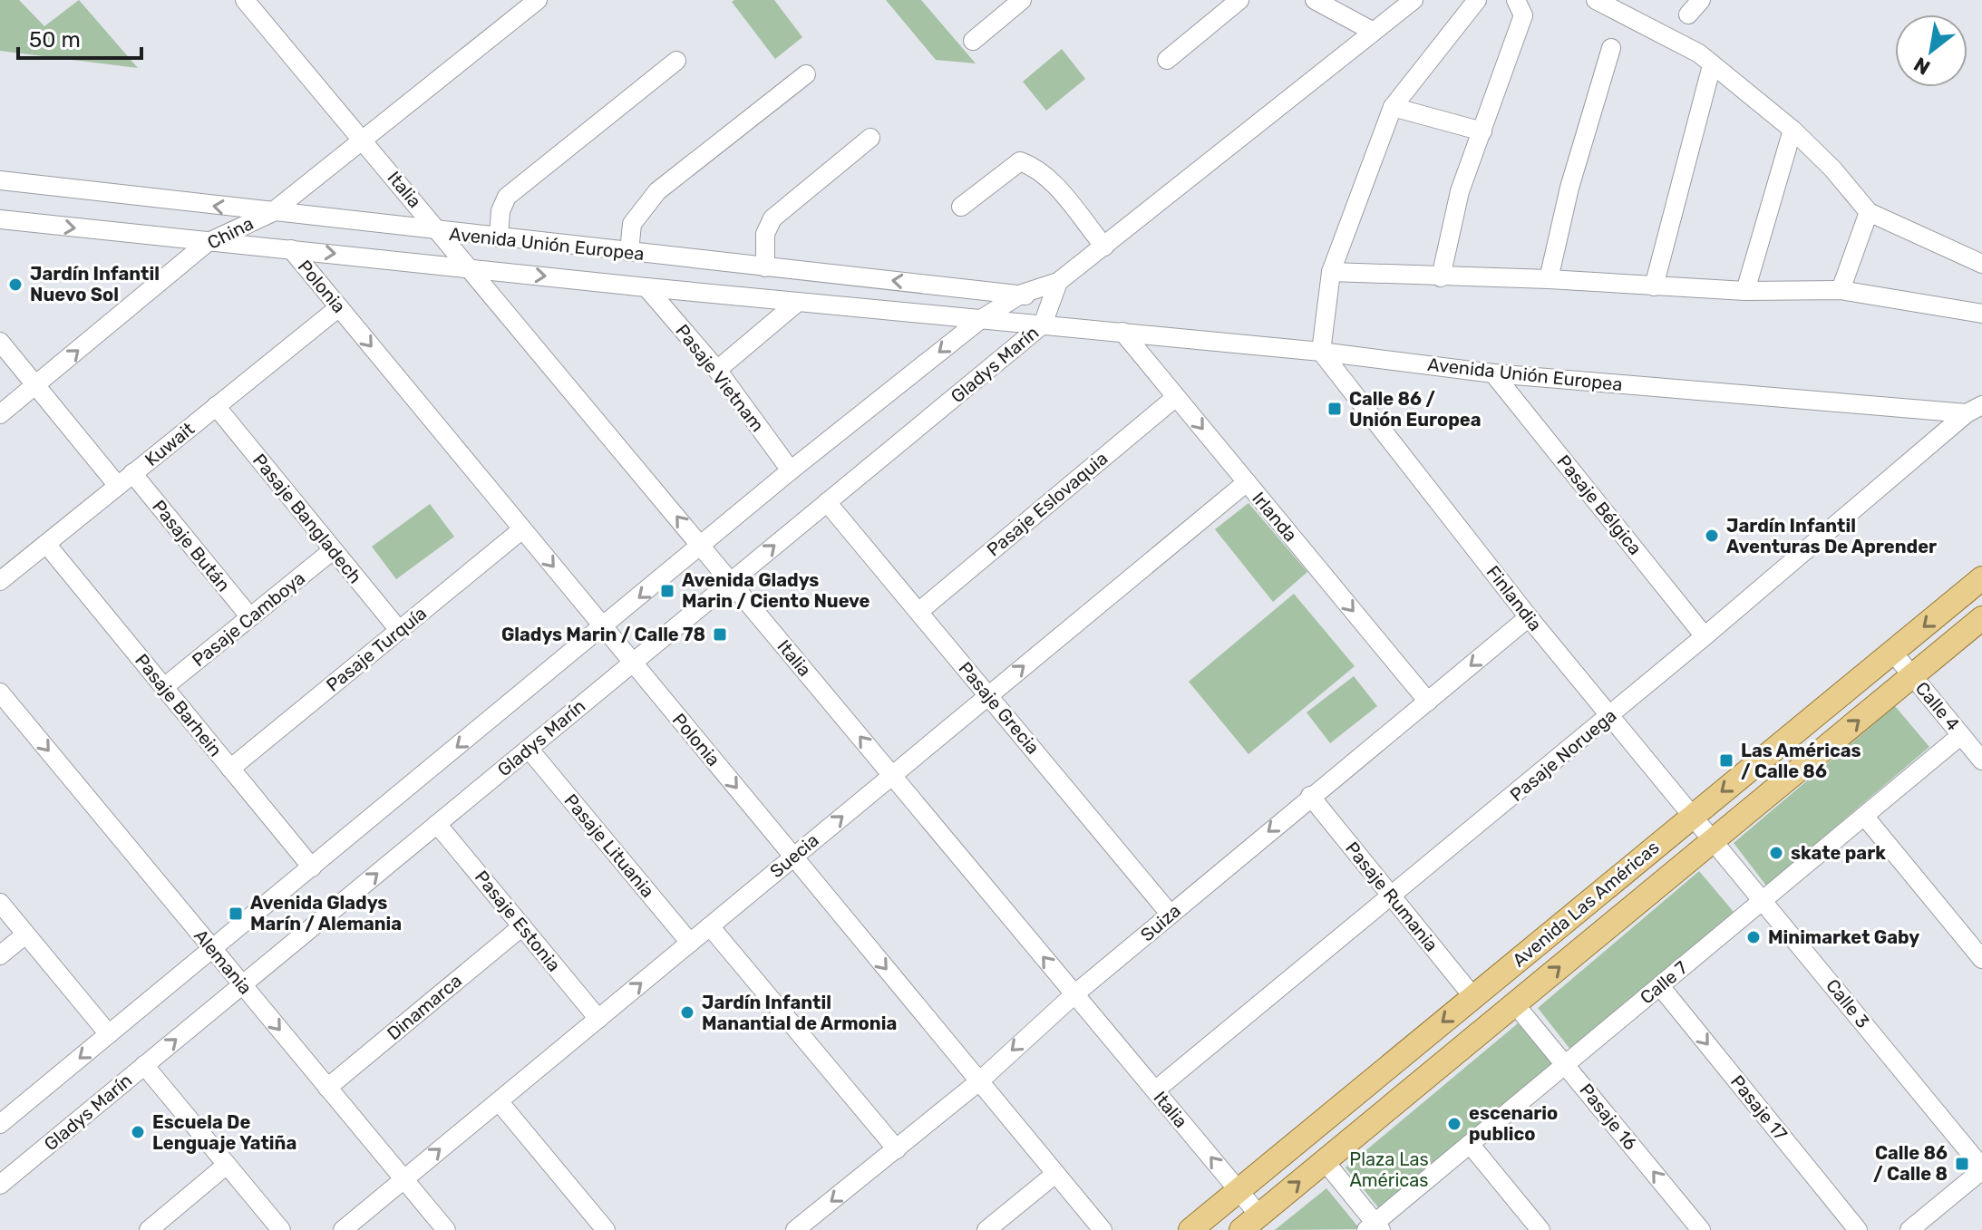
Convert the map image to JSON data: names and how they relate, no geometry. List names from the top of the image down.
{
  "streets": {
    "main road": ["Avenida Las Américas"],
    "street": [
      "Italia",
      "China",
      "Avenida Unión Europea",
      "Polonia",
      "Gladys Marín",
      "Pasaje Vietnam",
      "Kuwait",
      "Pasaje Eslovaquia",
      "Pasaje Bélgica",
      "Irlanda",
      "Pasaje Bangladech",
      "Pasaje Bután",
      "Finlandia",
      "Pasaje Camboya",
      "Pasaje Turquía",
      "Pasaje Barhein",
      "Calle 4",
      "Pasaje Grecia",
      "Pasaje Noruega",
      "Pasaje Lituania",
      "Suecia",
      "Pasaje Rumania",
      "Pasaje Estonia",
      "Suiza",
      "Alemania",
      "Calle 7",
      "Calle 3",
      "Dinamarca",
      "Pasaje 17",
      "Pasaje 16"
    ]
  },
  "crossings": [
    ["Italia", "China"],
    ["Italia", "Avenida Unión Europea"],
    ["Italia", "Gladys Marín"],
    ["Italia", "Pasaje Noruega"],
    ["Italia", "Suecia"],
    ["Italia", "Avenida Las Américas"],
    ["Italia", "Suiza"],
    ["China", "Avenida Unión Europea"],
    ["Avenida Unión Europea", "Polonia"],
    ["Avenida Unión Europea", "Gladys Marín"],
    ["Avenida Unión Europea", "Pasaje Vietnam"],
    ["Avenida Unión Europea", "Pasaje Bélgica"],
    ["Avenida Unión Europea", "Irlanda"],
    ["Avenida Unión Europea", "Finlandia"],
    ["Avenida Unión Europea", "Pasaje Noruega"],
    ["Polonia", "Gladys Marín"],
    ["Polonia", "Kuwait"],
    ["Polonia", "Pasaje Turquía"],
    ["Polonia", "Suecia"],
    ["Polonia", "Suiza"],
    ["Gladys Marín", "Pasaje Vietnam"],
    ["Gladys Marín", "Pasaje Barhein"],
    ["Gladys Marín", "Pasaje Grecia"],
    ["Gladys Marín", "Pasaje Lituania"],
    ["Gladys Marín", "Pasaje Estonia"],
    ["Gladys Marín", "Alemania"],
    ["Kuwait", "Pasaje Bangladech"],
    ["Kuwait", "Pasaje Bután"],
    ["Kuwait", "Pasaje Barhein"],
    ["Pasaje Eslovaquia", "Irlanda"],
    ["Pasaje Eslovaquia", "Pasaje Grecia"],
    ["Pasaje Bélgica", "Pasaje Noruega"],
    ["Irlanda", "Suecia"],
    ["Irlanda", "Suiza"],
    ["Pasaje Bangladech", "Pasaje Camboya"],
    ["Pasaje Bangladech", "Pasaje Turquía"],
    ["Pasaje Bután", "Pasaje Camboya"],
    ["Finlandia", "Pasaje Noruega"],
    ["Finlandia", "Avenida Las Américas"],
    ["Finlandia", "Suiza"],
    ["Finlandia", "Calle 3"],
    ["Pasaje Camboya", "Pasaje Barhein"],
    ["Pasaje Turquía", "Pasaje Barhein"],
    ["Calle 4", "Avenida Las Américas"],
    ["Calle 4", "Calle 7"],
    ["Pasaje Grecia", "Suecia"],
    ["Pasaje Grecia", "Suiza"],
    ["Pasaje Noruega", "Pasaje Rumania"],
    ["Pasaje Lituania", "Suecia"],
    ["Suecia", "Pasaje Estonia"],
    ["Suecia", "Alemania"],
    ["Pasaje Rumania", "Avenida Las Américas"],
    ["Pasaje Rumania", "Suiza"],
    ["Avenida Las Américas", "Calle 3"],
    ["Avenida Las Américas", "Pasaje 16"],
    ["Pasaje Estonia", "Dinamarca"],
    ["Alemania", "Dinamarca"],
    ["Calle 7", "Calle 3"],
    ["Calle 7", "Pasaje 17"],
    ["Calle 7", "Pasaje 16"]
  ],
  "one_way": [
    "Italia",
    "Irlanda",
    "Suecia",
    "Suiza",
    "Pasaje 17"
  ],
  "parks": ["Plaza Las Américas"],
  "places": {
    "other": [
      "Jardín Infantil Nuevo Sol",
      "Jardín Infantil Aventuras De Aprender",
      "skate park",
      "Minimarket Gaby",
      "Jardín Infantil Manantial de Armonia",
      "escenario publico",
      "Escuela De Lenguaje Yatiña"
    ],
    "transit": [
      "Calle 86 / Unión Europea",
      "Avenida Gladys Marin / Ciento Nueve",
      "Gladys Marin / Calle 78",
      "Las Américas / Calle 86",
      "Avenida Gladys Marín / Alemania",
      "Calle 86 / Calle 8"
    ]
  },
  "scale_bar": "50 m",
  "north": "bottom left"
}
